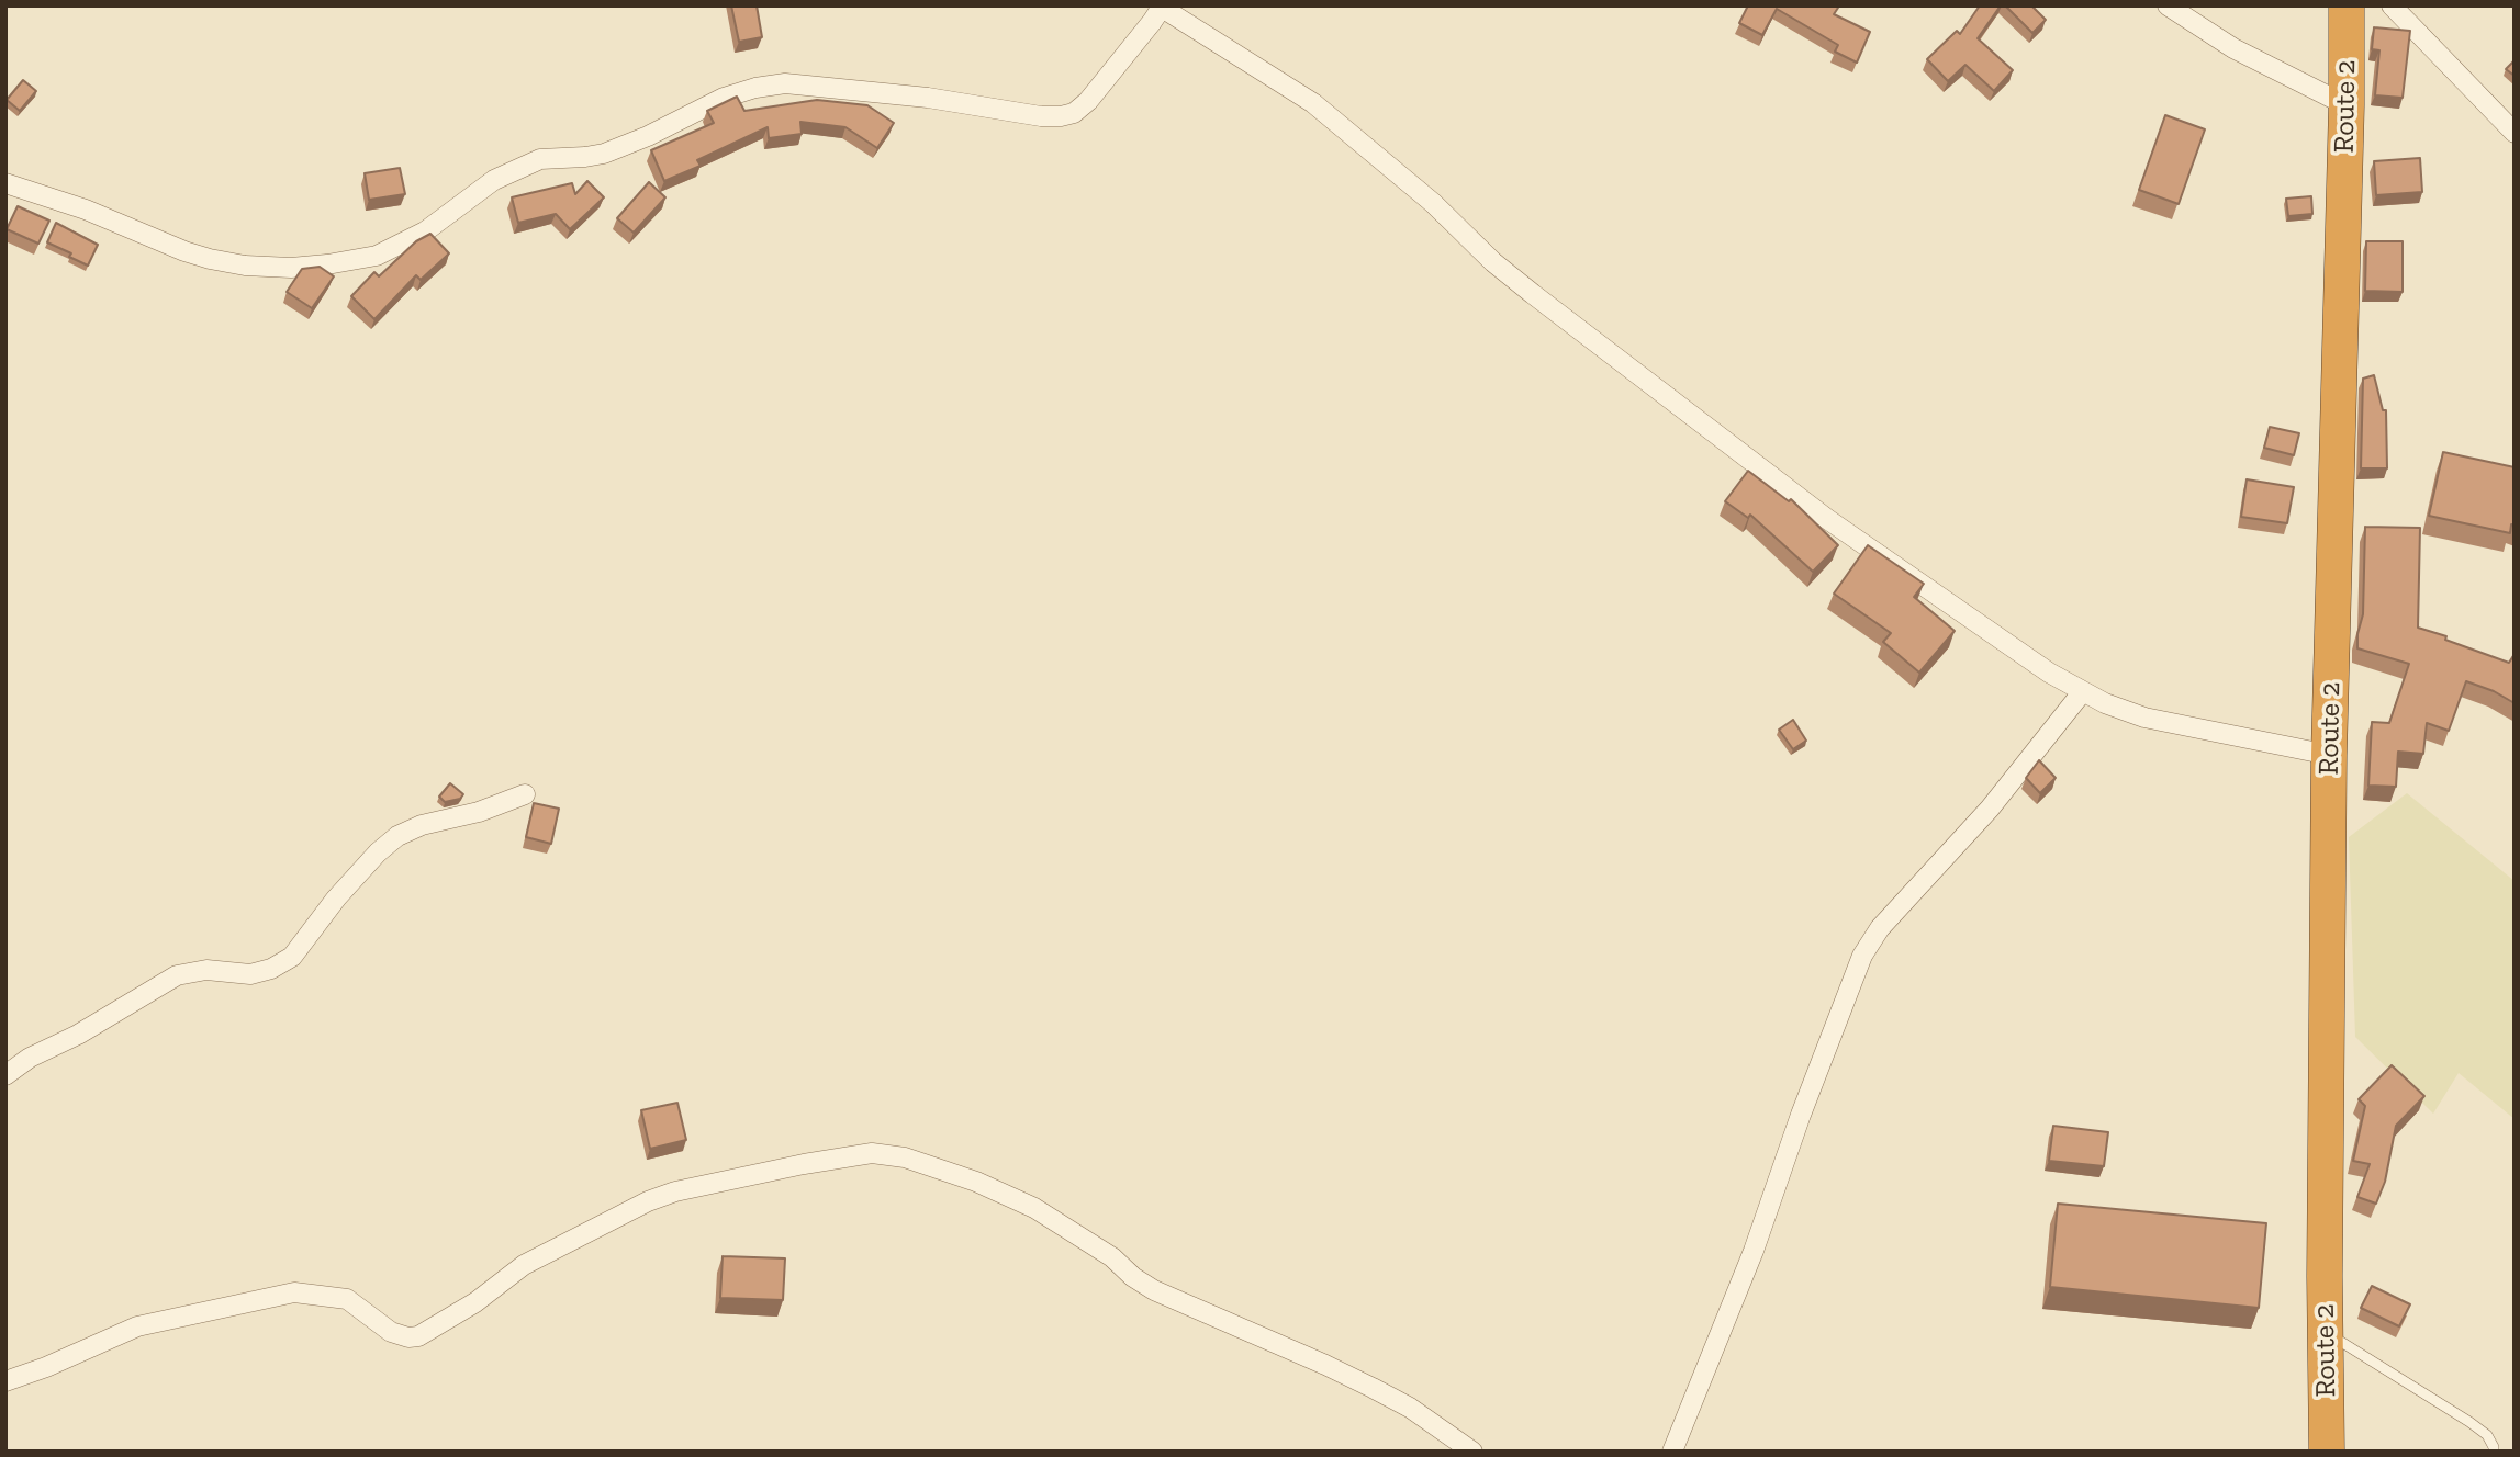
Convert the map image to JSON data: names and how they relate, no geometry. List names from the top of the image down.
{
  "streets": {
    "highway": ["Route 2"]
  }
}
